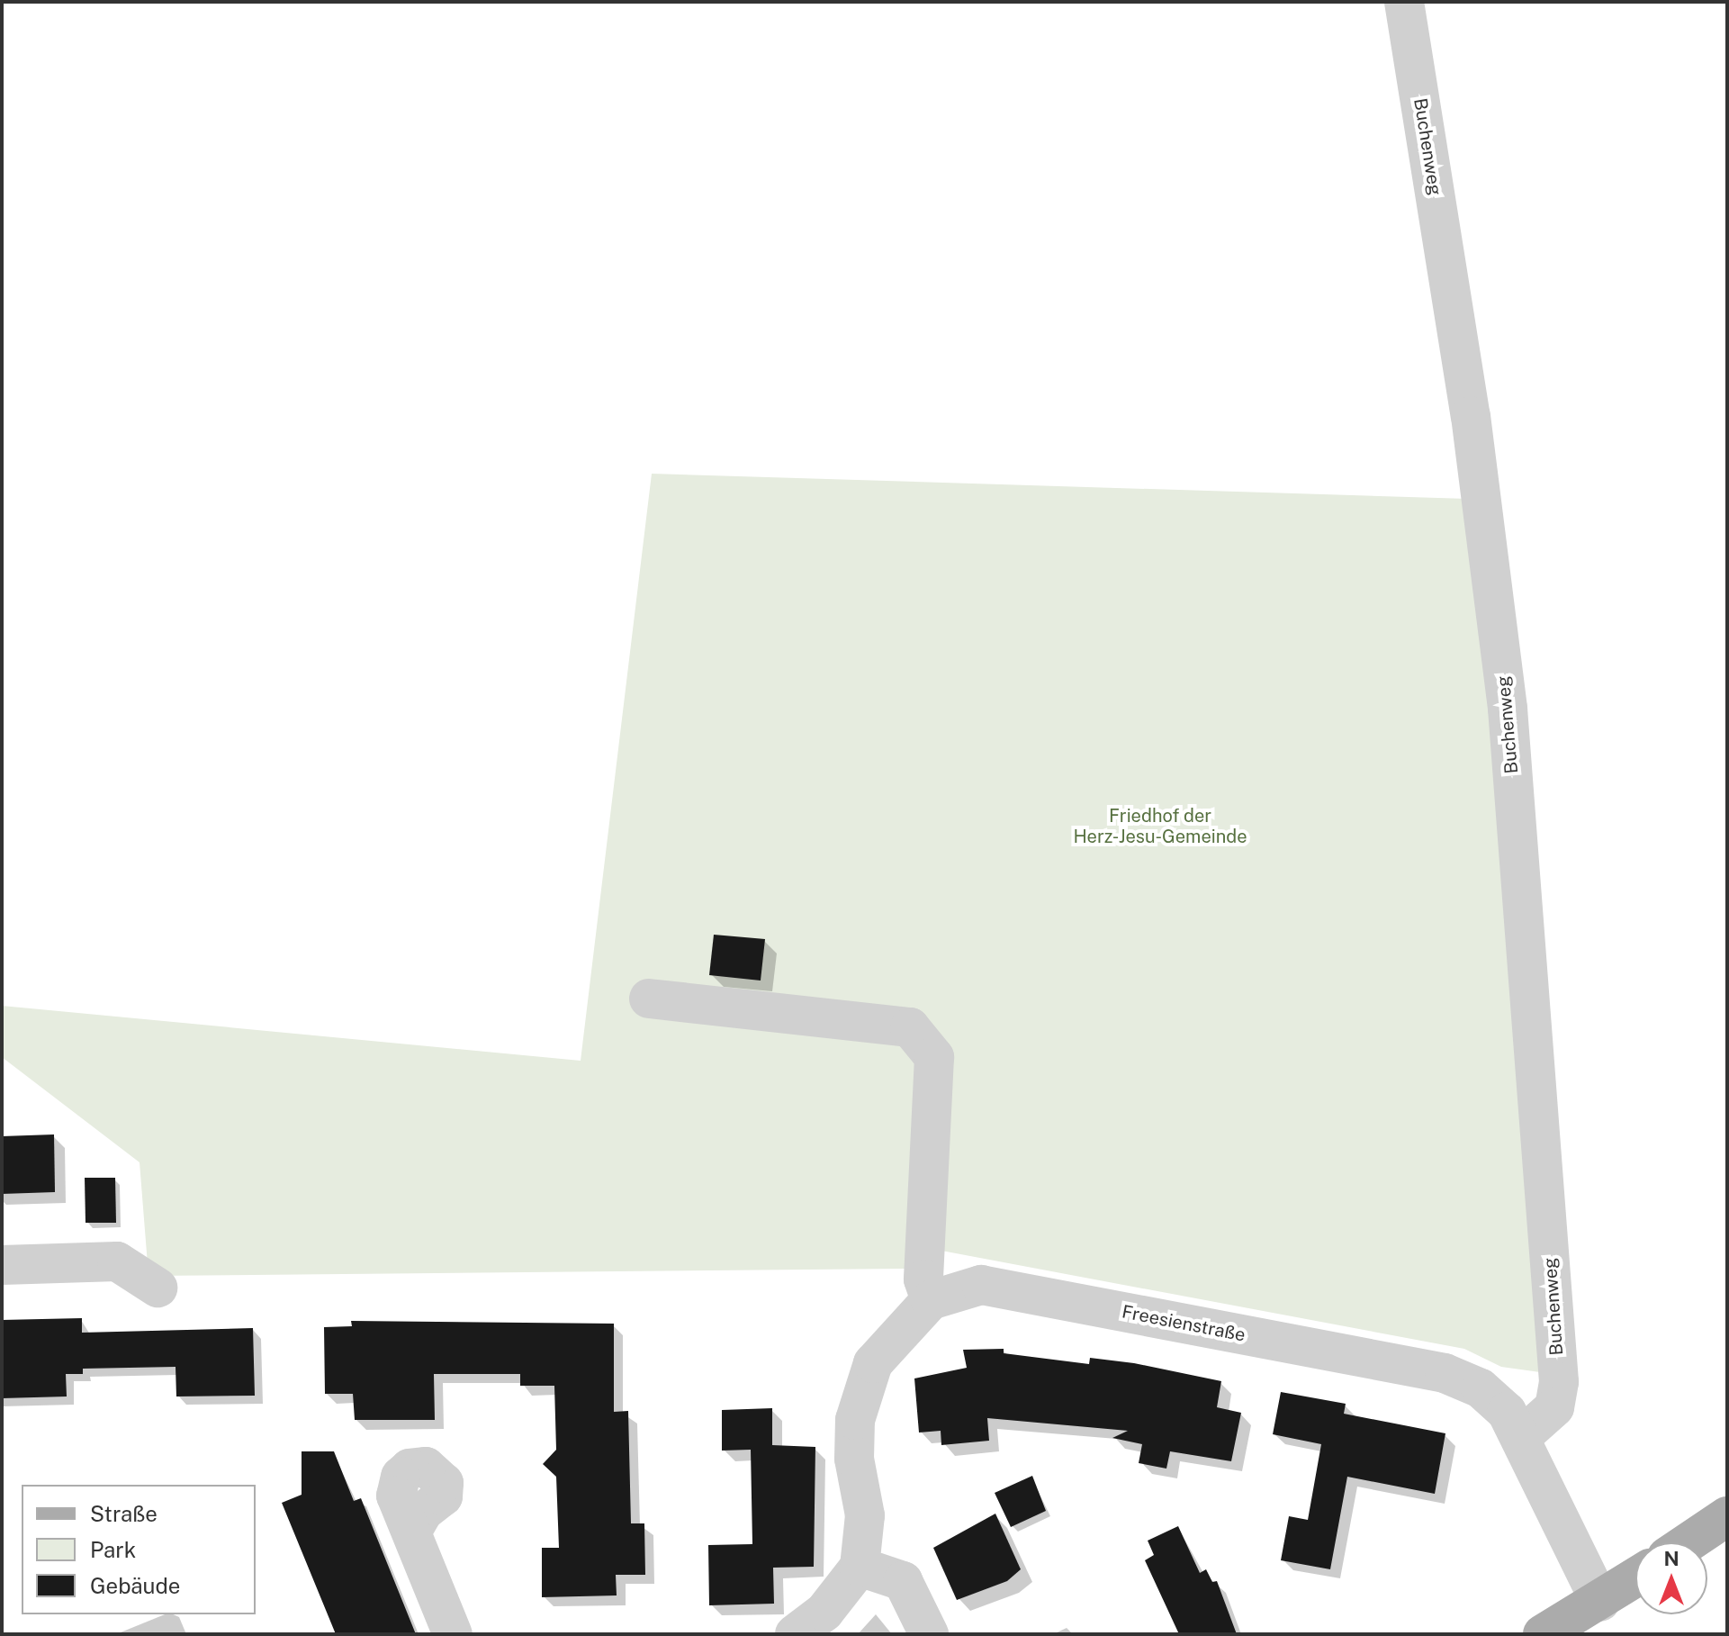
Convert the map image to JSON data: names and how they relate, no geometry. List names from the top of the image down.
{
  "streets": {
    "street": ["Buchenweg", "Freesienstraße"]
  },
  "crossings": [
    ["Buchenweg", "Freesienstraße"]
  ],
  "parks": ["Friedhof der Herz-Jesu-Gemeinde"],
  "legend": ["Straße", "Park", "Gebäude"],
  "north": "top"
}
